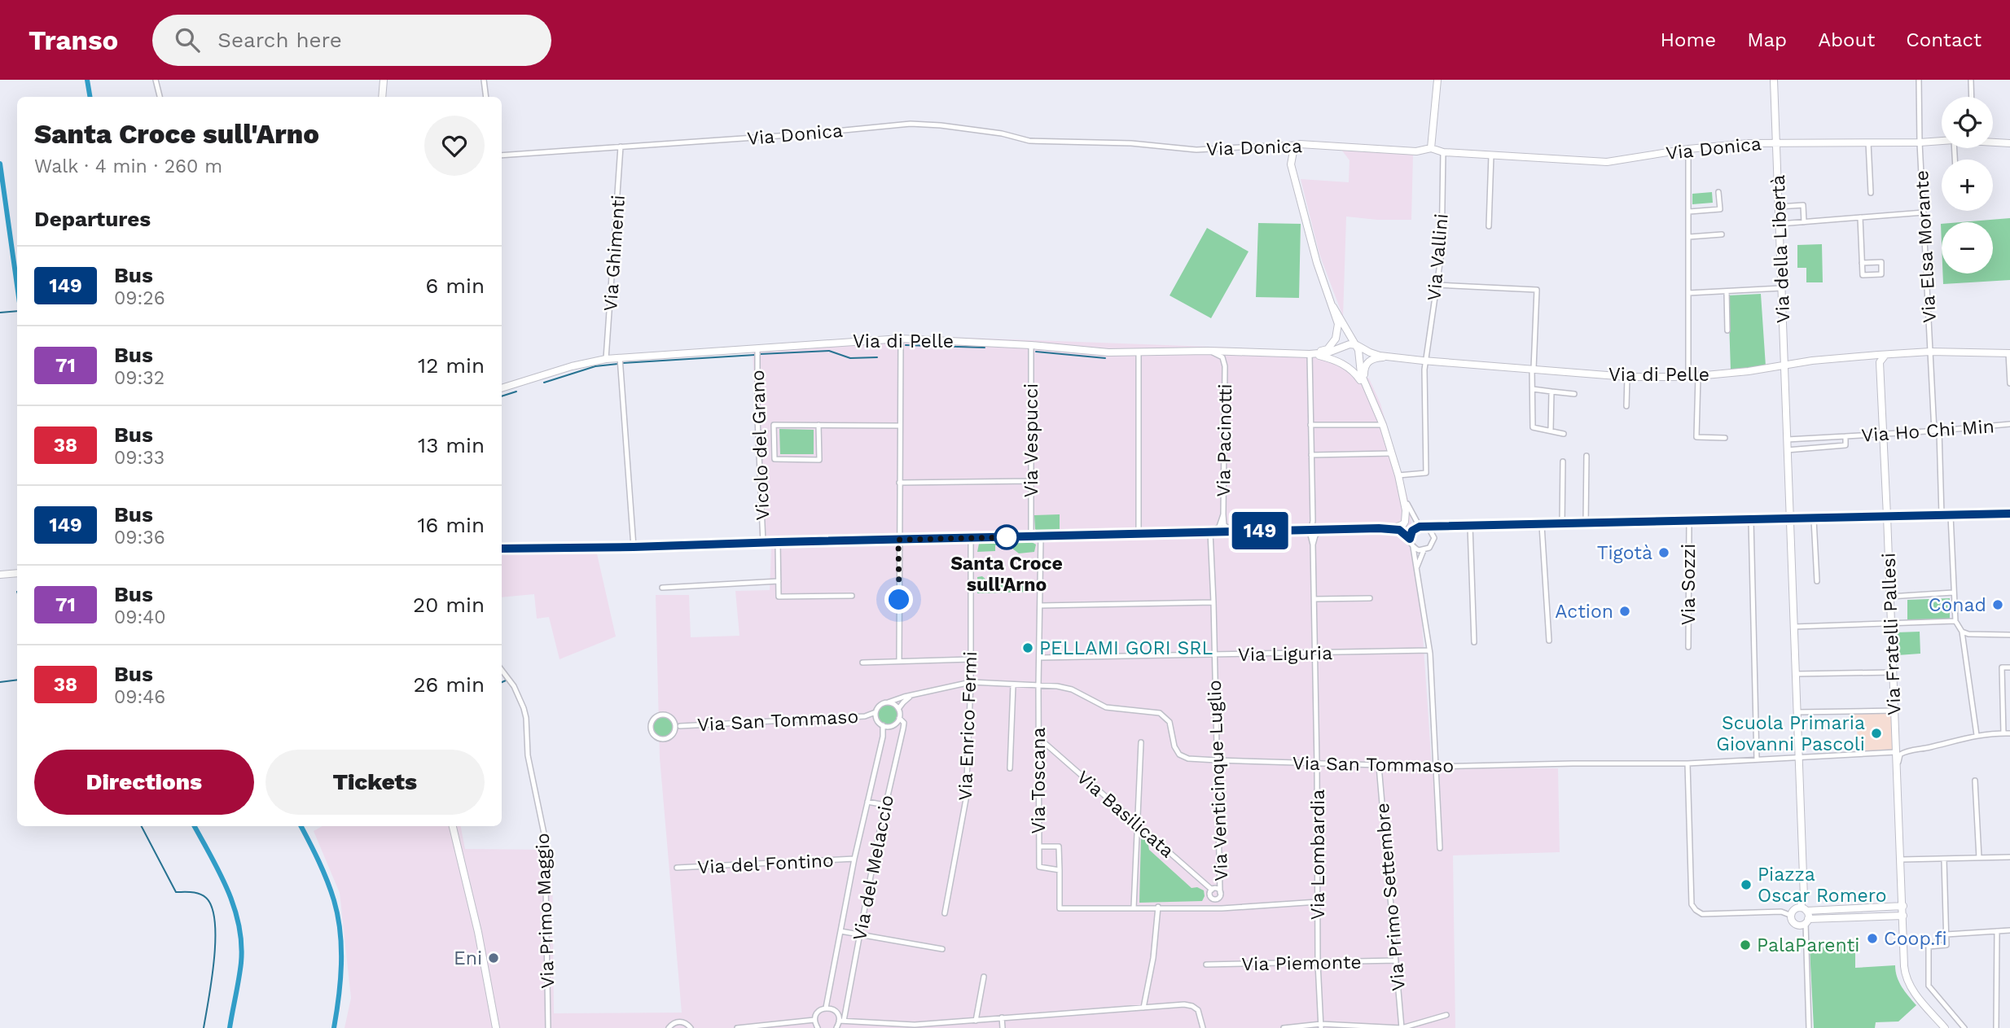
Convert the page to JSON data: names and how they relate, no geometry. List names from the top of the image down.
{
  "streets": {
    "street": [
      "Via Donica",
      "Via Elsa Morante",
      "Via della Libertà",
      "Via Ghimenti",
      "Via Vallini",
      "Via di Pelle",
      "Via Ho Chi Min",
      "Via Vespucci",
      "Via Pacinotti",
      "Vicolo del Grano",
      "Via Sozzi",
      "Via Fratelli Pallesi",
      "Via Liguria",
      "Via San Tommaso",
      "Via Enrico Fermi",
      "Via Toscana",
      "Via Venticinque Luglio",
      "Via Basilicata",
      "Via Lombardia",
      "Via del Fontino",
      "Via del Melaccio",
      "Via Primo Settembre",
      "Via Primo Maggio",
      "Via Piemonte"
    ]
  },
  "crossings": [
    ["Via Donica", "Via Elsa Morante"],
    ["Via Donica", "Via della Libertà"],
    ["Via Donica", "Via Ghimenti"],
    ["Via Donica", "Via Vallini"],
    ["Via Elsa Morante", "Via di Pelle"],
    ["Via Elsa Morante", "Via Ho Chi Min"],
    ["Via della Libertà", "Via di Pelle"],
    ["Via della Libertà", "Via Ho Chi Min"],
    ["Via della Libertà", "Via San Tommaso"],
    ["Via Ghimenti", "Via di Pelle"],
    ["Via Vallini", "Via di Pelle"],
    ["Via di Pelle", "Via Vespucci"],
    ["Via di Pelle", "Via Pacinotti"],
    ["Via di Pelle", "Vicolo del Grano"],
    ["Via di Pelle", "Via Fratelli Pallesi"],
    ["Via Ho Chi Min", "Via Fratelli Pallesi"],
    ["Via Pacinotti", "Via Venticinque Luglio"],
    ["Via Fratelli Pallesi", "Via San Tommaso"],
    ["Via Liguria", "Via Toscana"],
    ["Via Liguria", "Via Venticinque Luglio"],
    ["Via Liguria", "Via Lombardia"],
    ["Via San Tommaso", "Via Enrico Fermi"],
    ["Via San Tommaso", "Via Toscana"],
    ["Via San Tommaso", "Via Venticinque Luglio"],
    ["Via San Tommaso", "Via Lombardia"],
    ["Via San Tommaso", "Via del Melaccio"],
    ["Via San Tommaso", "Via Primo Settembre"],
    ["Via Toscana", "Via Basilicata"],
    ["Via Venticinque Luglio", "Via Basilicata"],
    ["Via Lombardia", "Via Piemonte"],
    ["Via Primo Settembre", "Via Piemonte"]
  ],
  "places": [
    "Santa Croce sull'Arno",
    "Tigotà",
    "Conad",
    "Action",
    "PELLAMI GORI SRL",
    "Scuola Primaria Giovanni Pascoli",
    "Piazza Oscar Romero",
    "Coop.fi",
    "PalaParenti",
    "Eni"
  ],
  "lines": ["bus line 149"],
  "page": {
    "header": "Transo",
    "search": "Search here",
    "nav": [
      "Home",
      "Map",
      "About",
      "Contact"
    ],
    "on_map": "149",
    "map_buttons": ["+", "−"],
    "heading": [
      ["Santa Croce sull'Arno", "Walk · 4 min · 260 m"],
      "Departures"
    ],
    "list": [
      {
        "mark": "149",
        "name": "Bus",
        "note": "09:26",
        "value": "6 min"
      },
      {
        "mark": "71",
        "name": "Bus",
        "note": "09:32",
        "value": "12 min"
      },
      {
        "mark": "38",
        "name": "Bus",
        "note": "09:33",
        "value": "13 min"
      },
      {
        "mark": "149",
        "name": "Bus",
        "note": "09:36",
        "value": "16 min"
      },
      {
        "mark": "71",
        "name": "Bus",
        "note": "09:40",
        "value": "20 min"
      },
      {
        "mark": "38",
        "name": "Bus",
        "note": "09:46",
        "value": "26 min"
      }
    ],
    "buttons": ["Directions", "Tickets"]
  }
}
